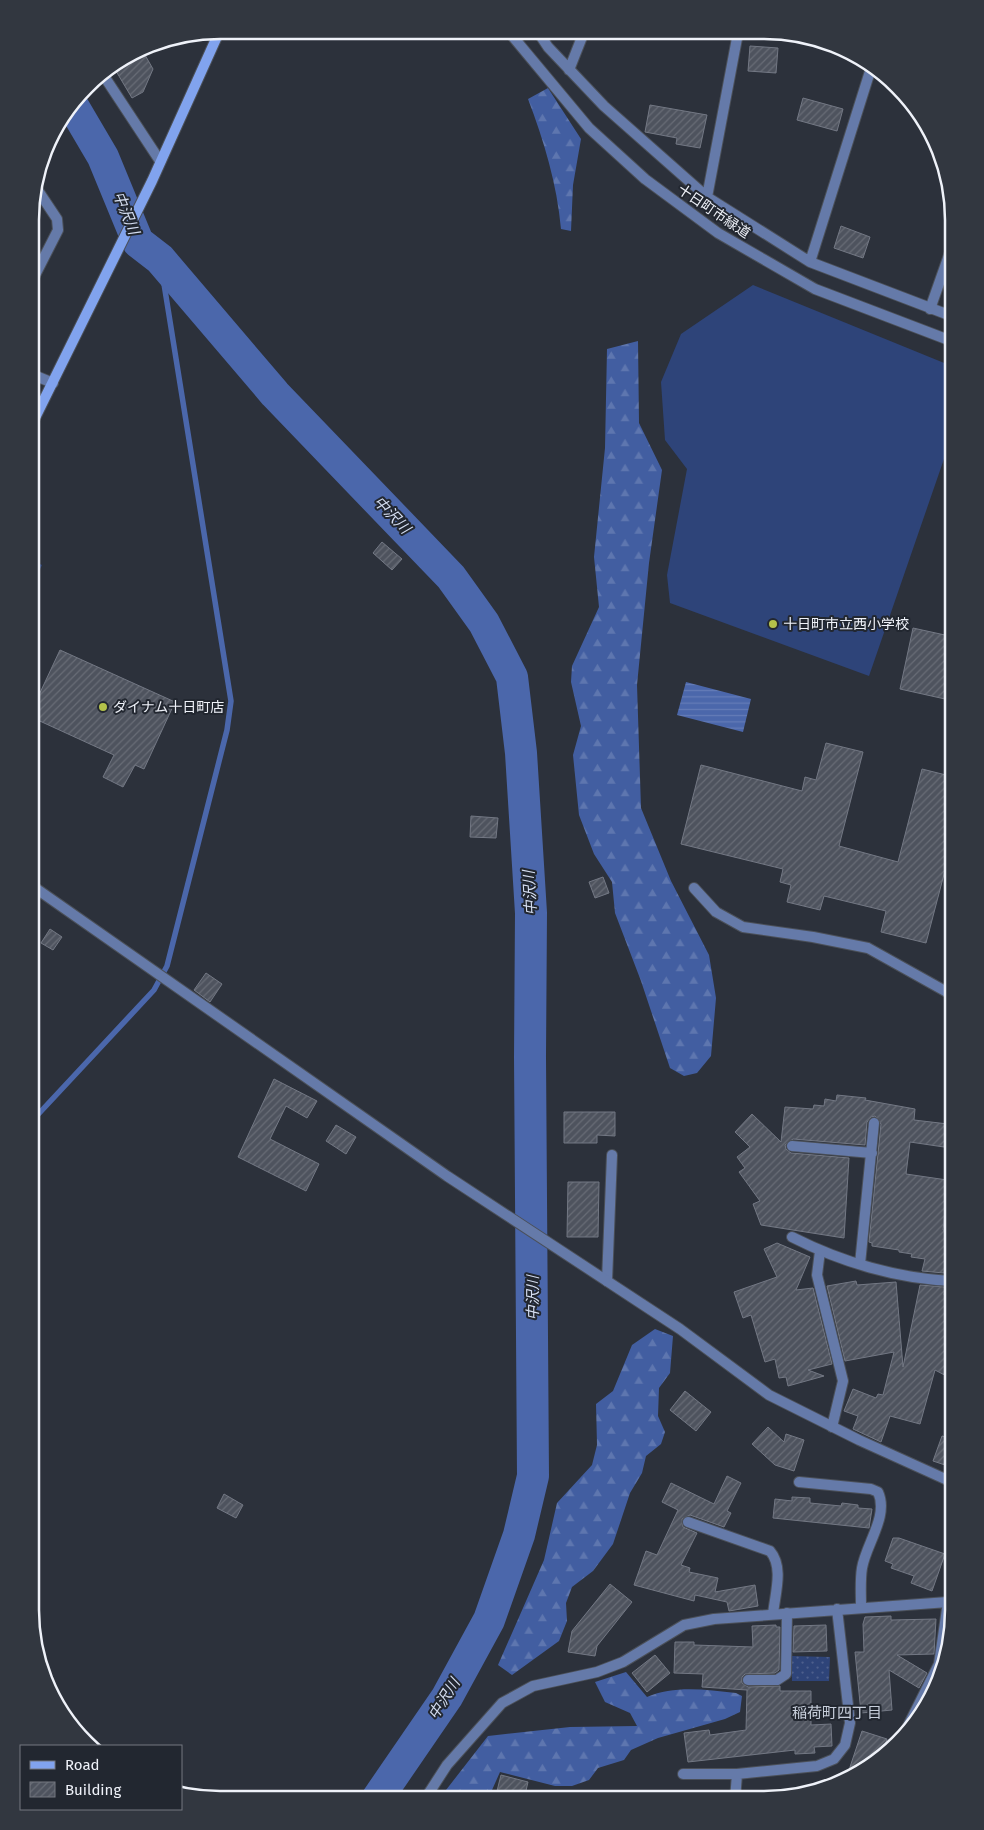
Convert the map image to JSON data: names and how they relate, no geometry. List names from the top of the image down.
{
  "streets": {
    "street": ["十日町市緑道"]
  },
  "districts": ["稲荷町四丁目"],
  "water": ["中沢川"],
  "places": ["十日町市立西小学校", "ダイナム十日町店"],
  "legend": ["Road", "Building"]
}
